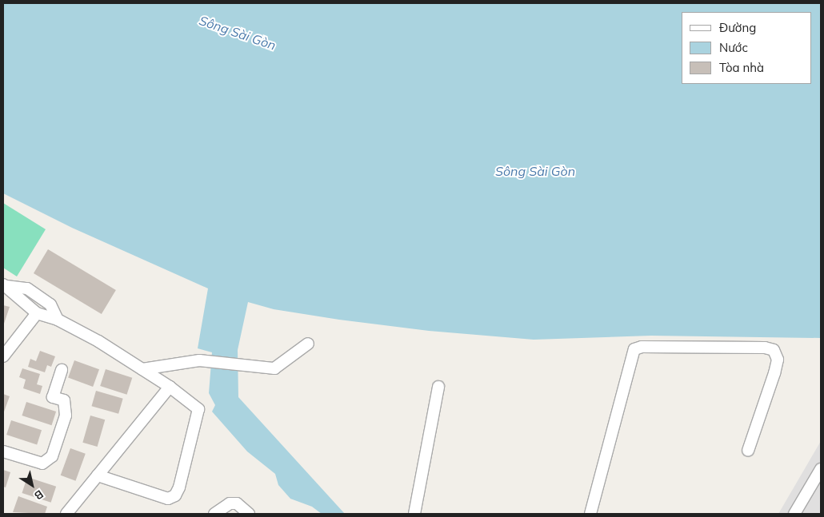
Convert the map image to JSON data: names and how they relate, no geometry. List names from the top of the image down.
{
  "water": ["Sông Sài Gòn"],
  "legend": ["Đường", "Nước", "Tòa nhà"],
  "north": "bottom right"
}
